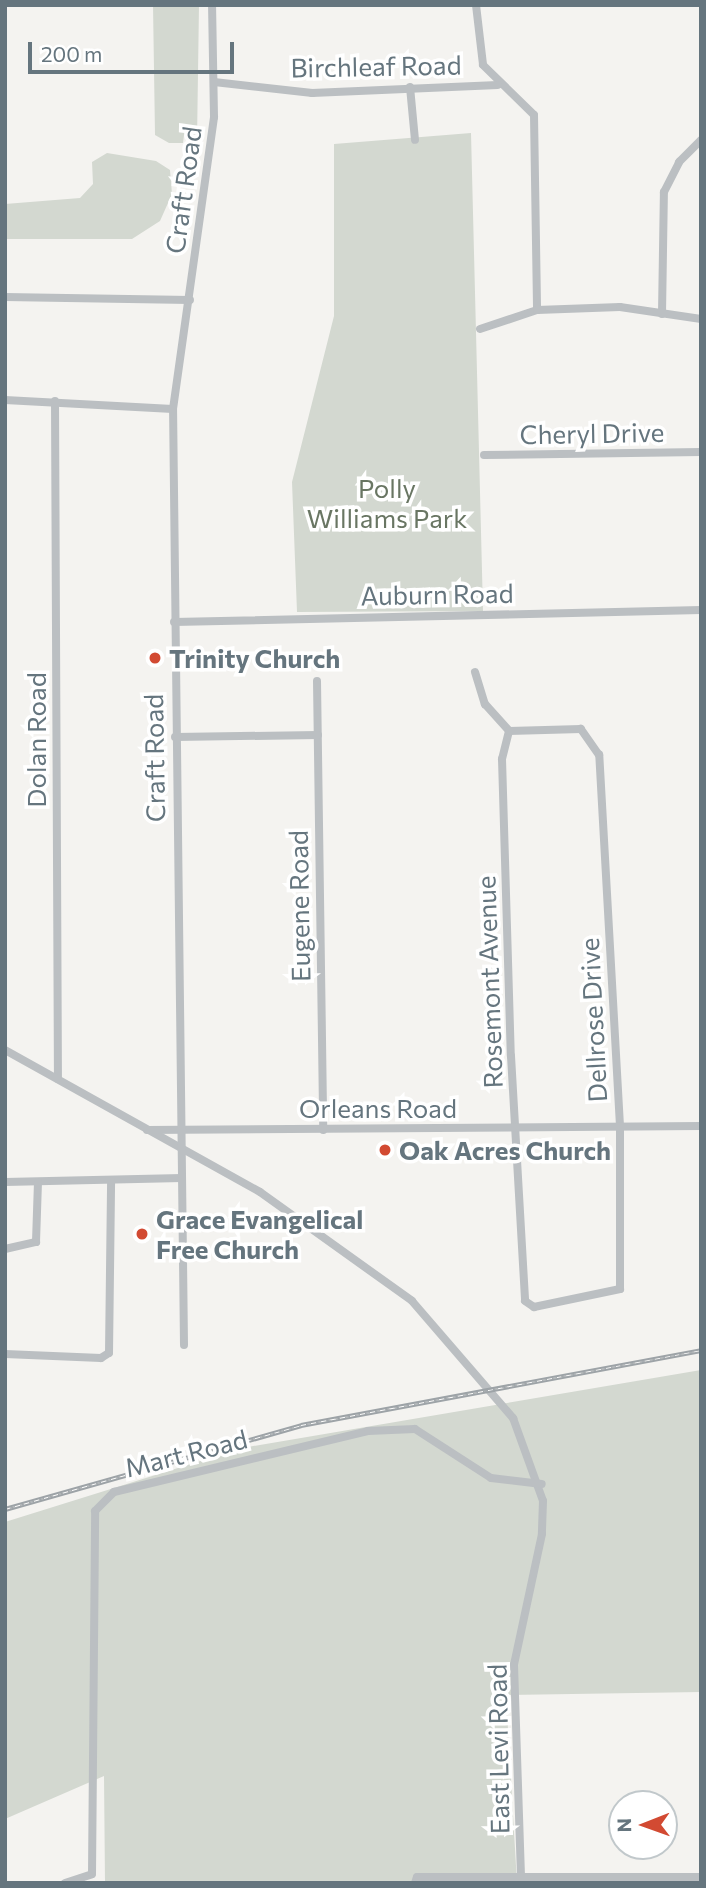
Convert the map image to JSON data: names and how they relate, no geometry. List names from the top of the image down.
{
  "streets": {
    "street": [
      "Birchleaf Road",
      "Craft Road",
      "Cheryl Drive",
      "Auburn Road",
      "Dolan Road",
      "Eugene Road",
      "Rosemont Avenue",
      "Dellrose Drive",
      "Orleans Road",
      "Mart Road",
      "East Levi Road"
    ]
  },
  "crossings": [
    ["Birchleaf Road", "Craft Road"],
    ["Craft Road", "Auburn Road"],
    ["Craft Road", "Orleans Road"],
    ["Craft Road", "East Levi Road"],
    ["Dolan Road", "East Levi Road"],
    ["Eugene Road", "Orleans Road"],
    ["Rosemont Avenue", "Dellrose Drive"],
    ["Rosemont Avenue", "Orleans Road"],
    ["Dellrose Drive", "Orleans Road"],
    ["Orleans Road", "East Levi Road"],
    ["Mart Road", "East Levi Road"]
  ],
  "parks": ["Polly Williams Park"],
  "places": ["Trinity Church", "Oak Acres Church", "Grace Evangelical Free Church"],
  "scale_bar": "200 m",
  "north": "left"
}
